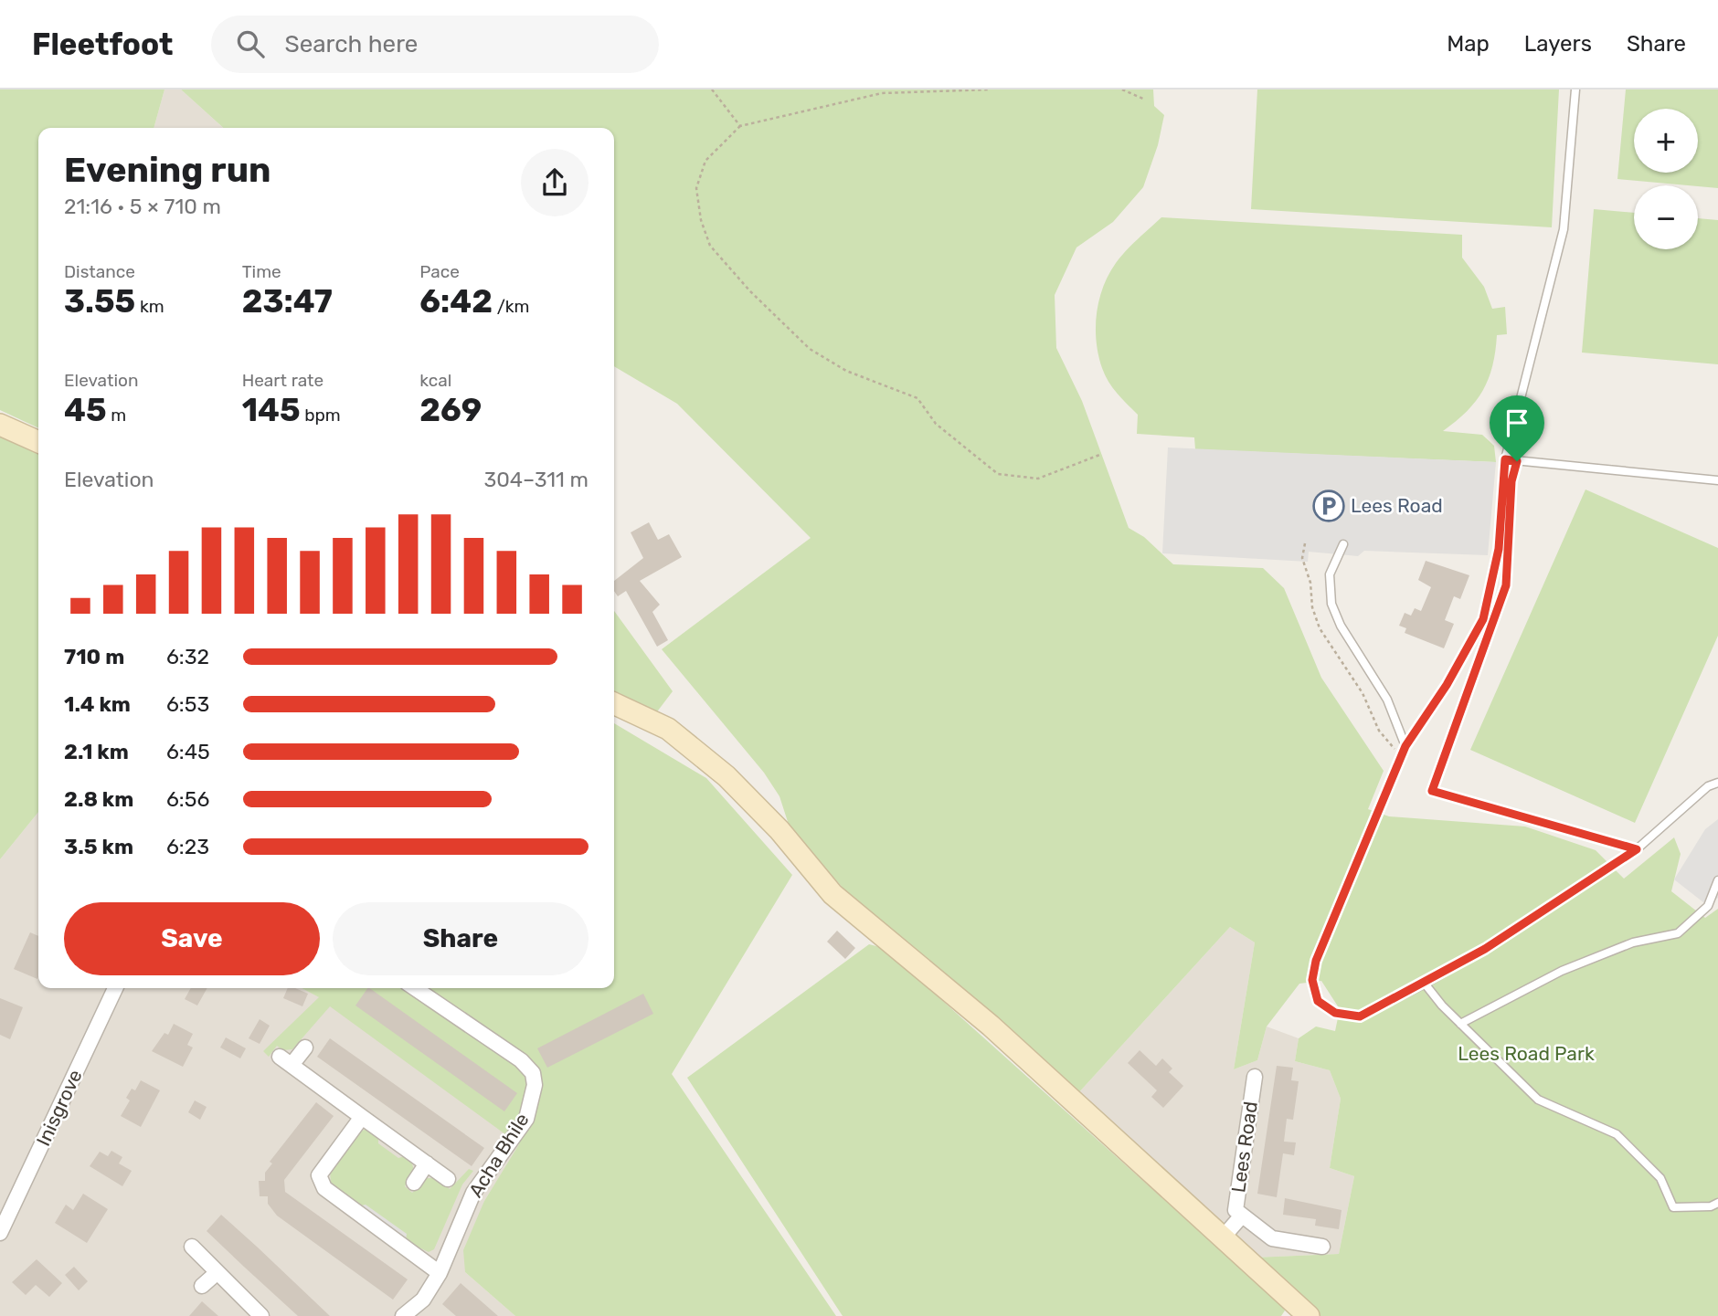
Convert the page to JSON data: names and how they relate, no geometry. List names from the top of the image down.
{
  "streets": {
    "street": ["Inisgrove", "Lees Road", "Acha Bhile"]
  },
  "parks": ["Lees Road Park"],
  "places": {
    "parking": ["Lees Road"]
  },
  "page": {
    "header": "Fleetfoot",
    "search": "Search here",
    "nav": ["Map", "Layers", "Share"],
    "map_buttons": ["+", "−"],
    "heading": ["Evening run", "21:16 · 5 × 710 m"],
    "stats": [
      ["Distance", "3.55 km"],
      ["Time", "23:47"],
      ["Pace", "6:42 /km"],
      ["Elevation", "45 m"],
      ["Heart rate", "145 bpm"],
      ["kcal", "269"]
    ],
    "chart": ["Elevation", "304–311 m"],
    "list": [
      {
        "name": "710 m",
        "note": "6:32"
      },
      {
        "name": "1.4 km",
        "note": "6:53"
      },
      {
        "name": "2.1 km",
        "note": "6:45"
      },
      {
        "name": "2.8 km",
        "note": "6:56"
      },
      {
        "name": "3.5 km",
        "note": "6:23"
      }
    ],
    "buttons": ["Save", "Share"]
  }
}
